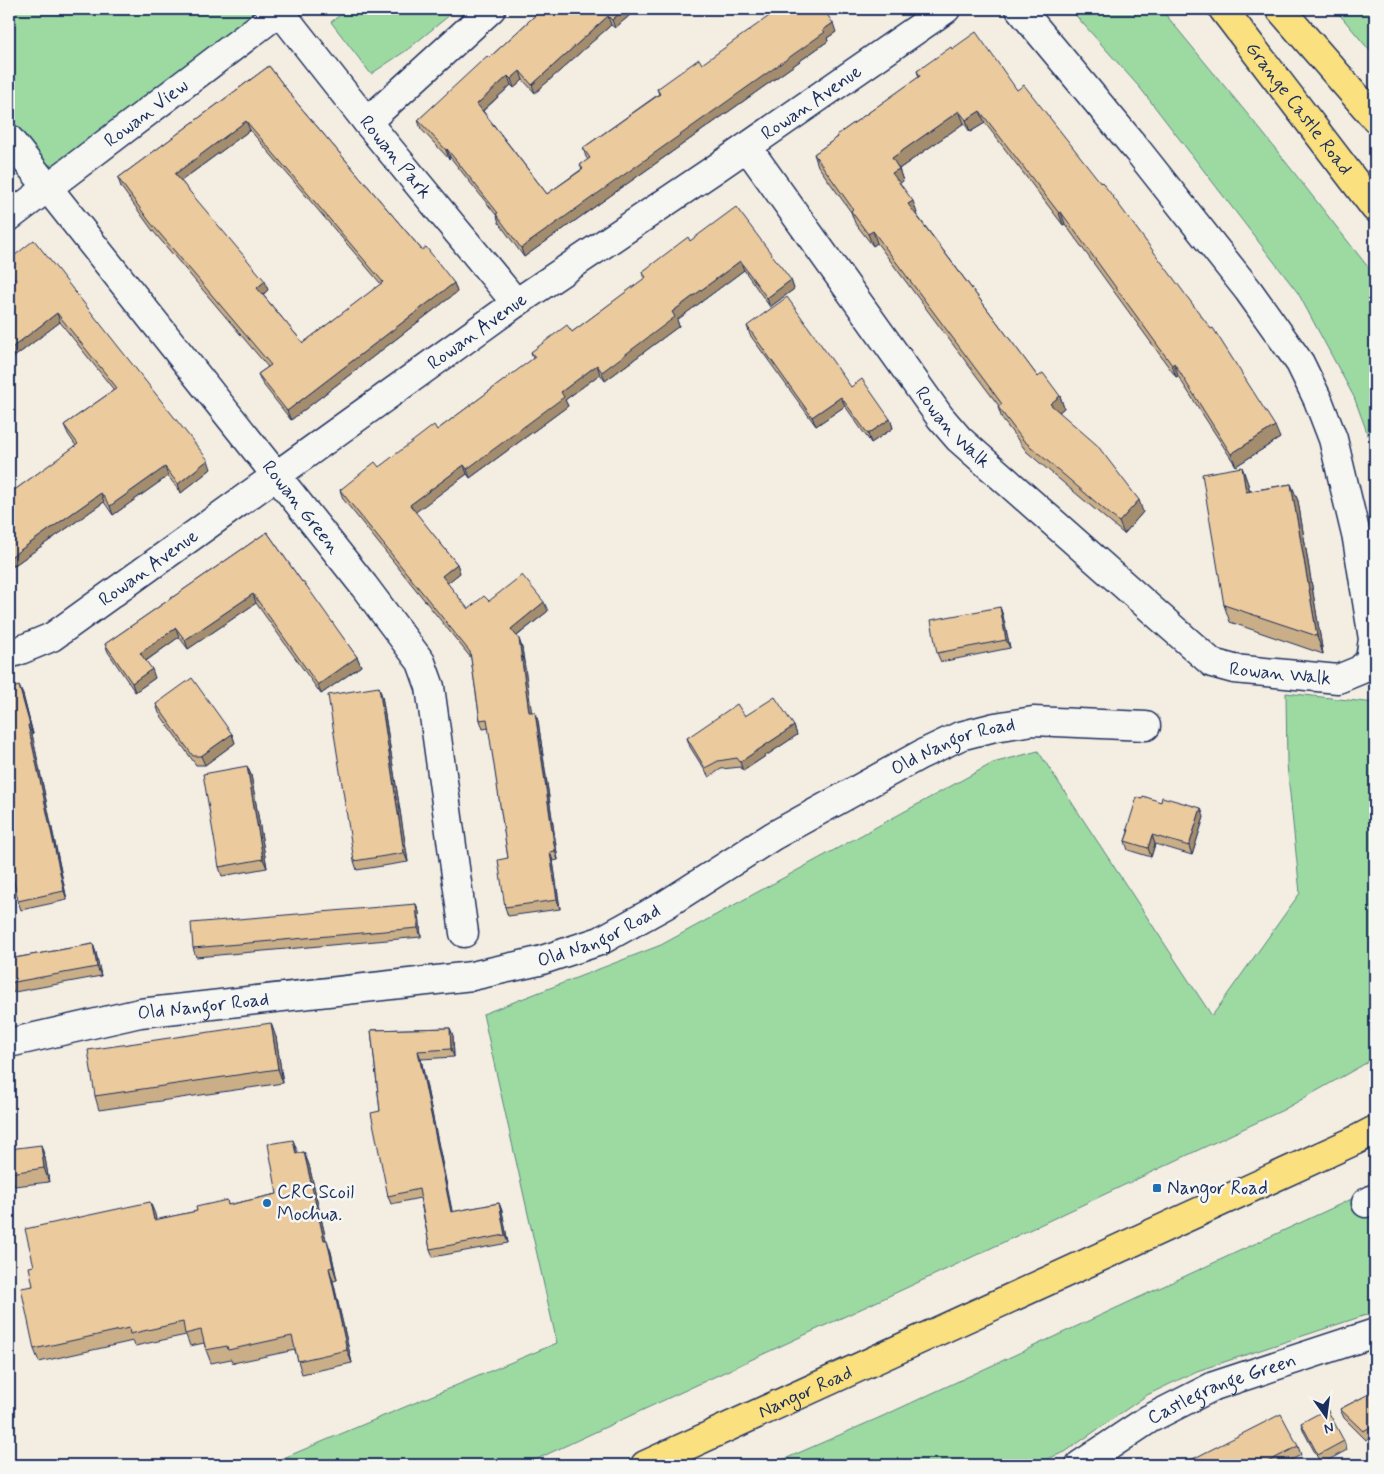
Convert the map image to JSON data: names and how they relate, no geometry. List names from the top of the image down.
{
  "streets": {
    "main road": ["Grange Castle Road", "Nangor Road"],
    "street": [
      "Rowan Avenue",
      "Rowan View",
      "Rowan Park",
      "Rowan Walk",
      "Rowan Green",
      "Old Nangor Road",
      "Castlegrange Green"
    ]
  },
  "crossings": [
    ["Rowan Avenue", "Rowan Park"],
    ["Rowan Avenue", "Rowan Walk"],
    ["Rowan Avenue", "Rowan Green"],
    ["Rowan View", "Rowan Park"],
    ["Rowan View", "Rowan Green"]
  ],
  "places": {
    "transit": ["Nangor Road"],
    "other": ["CRC Scoil Mochua."]
  },
  "north": "bottom"
}
